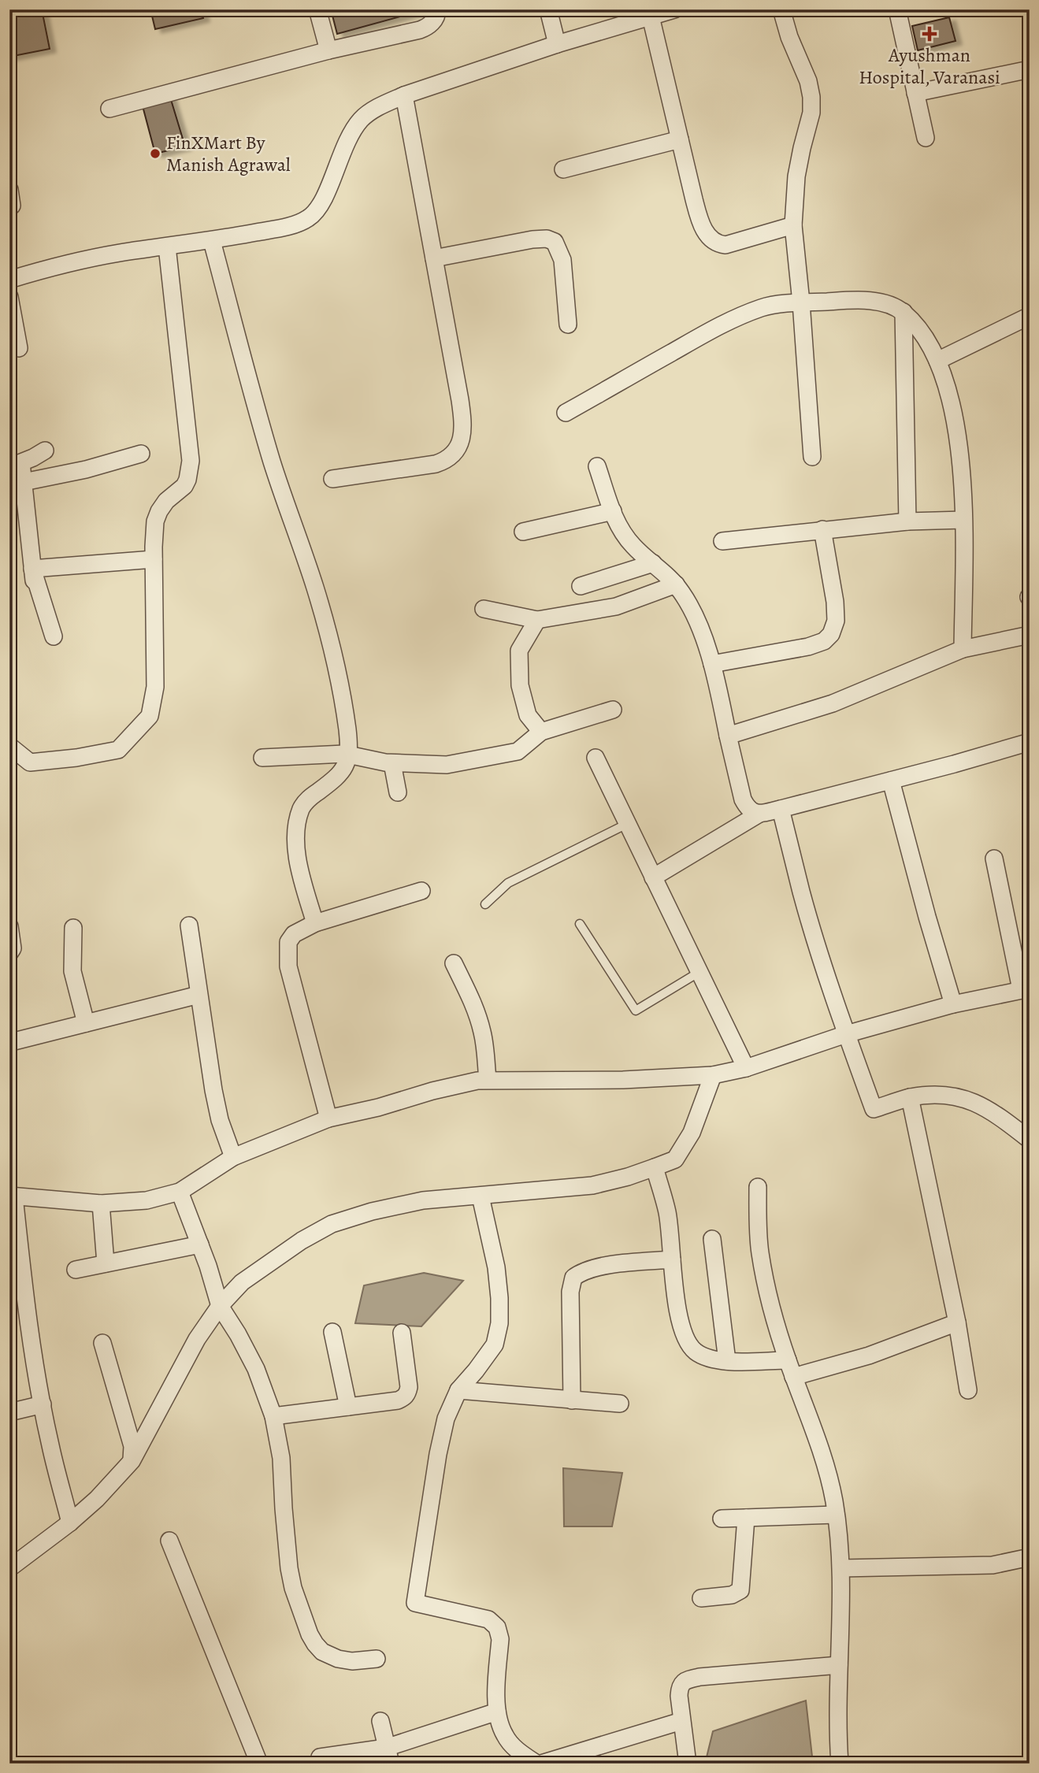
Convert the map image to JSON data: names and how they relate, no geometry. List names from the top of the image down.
{
  "places": {
    "health": ["Ayushman Hospital, Varanasi"],
    "other": ["FinXMart By Manish Agrawal"]
  }
}
